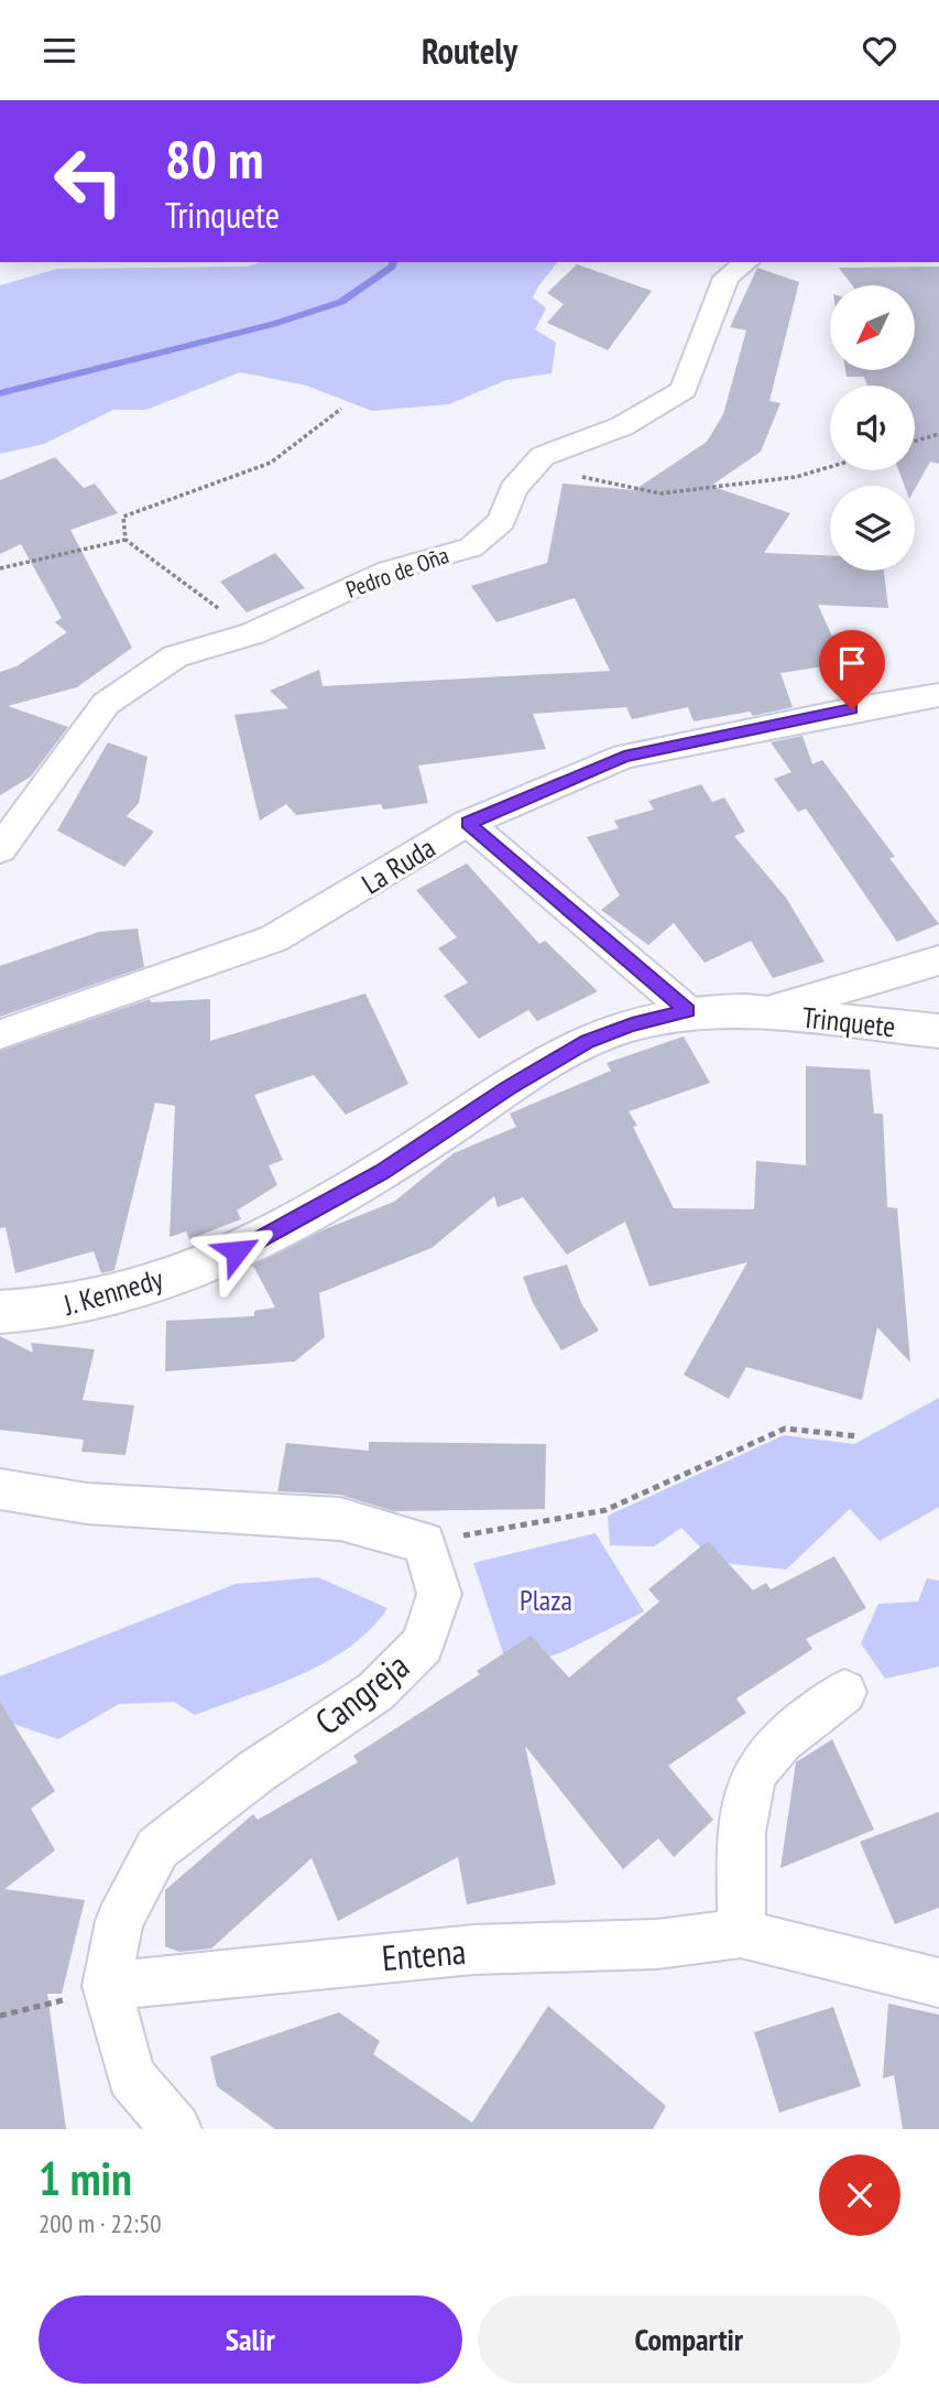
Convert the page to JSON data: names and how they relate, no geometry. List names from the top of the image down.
{
  "streets": {
    "street": [
      "Pedro de Oña",
      "La Ruda",
      "Trinquete",
      "J. Kennedy",
      "Cangreja",
      "Entena"
    ]
  },
  "crossings": [
    ["Trinquete", "J. Kennedy"],
    ["Cangreja", "Entena"]
  ],
  "parks": ["Plaza"],
  "north": "bottom left",
  "page": {
    "header": "Routely",
    "turn": ["80 m", "Trinquete"],
    "heading": ["1 min", "200 m · 22:50"],
    "buttons": ["Salir", "Compartir"]
  }
}
